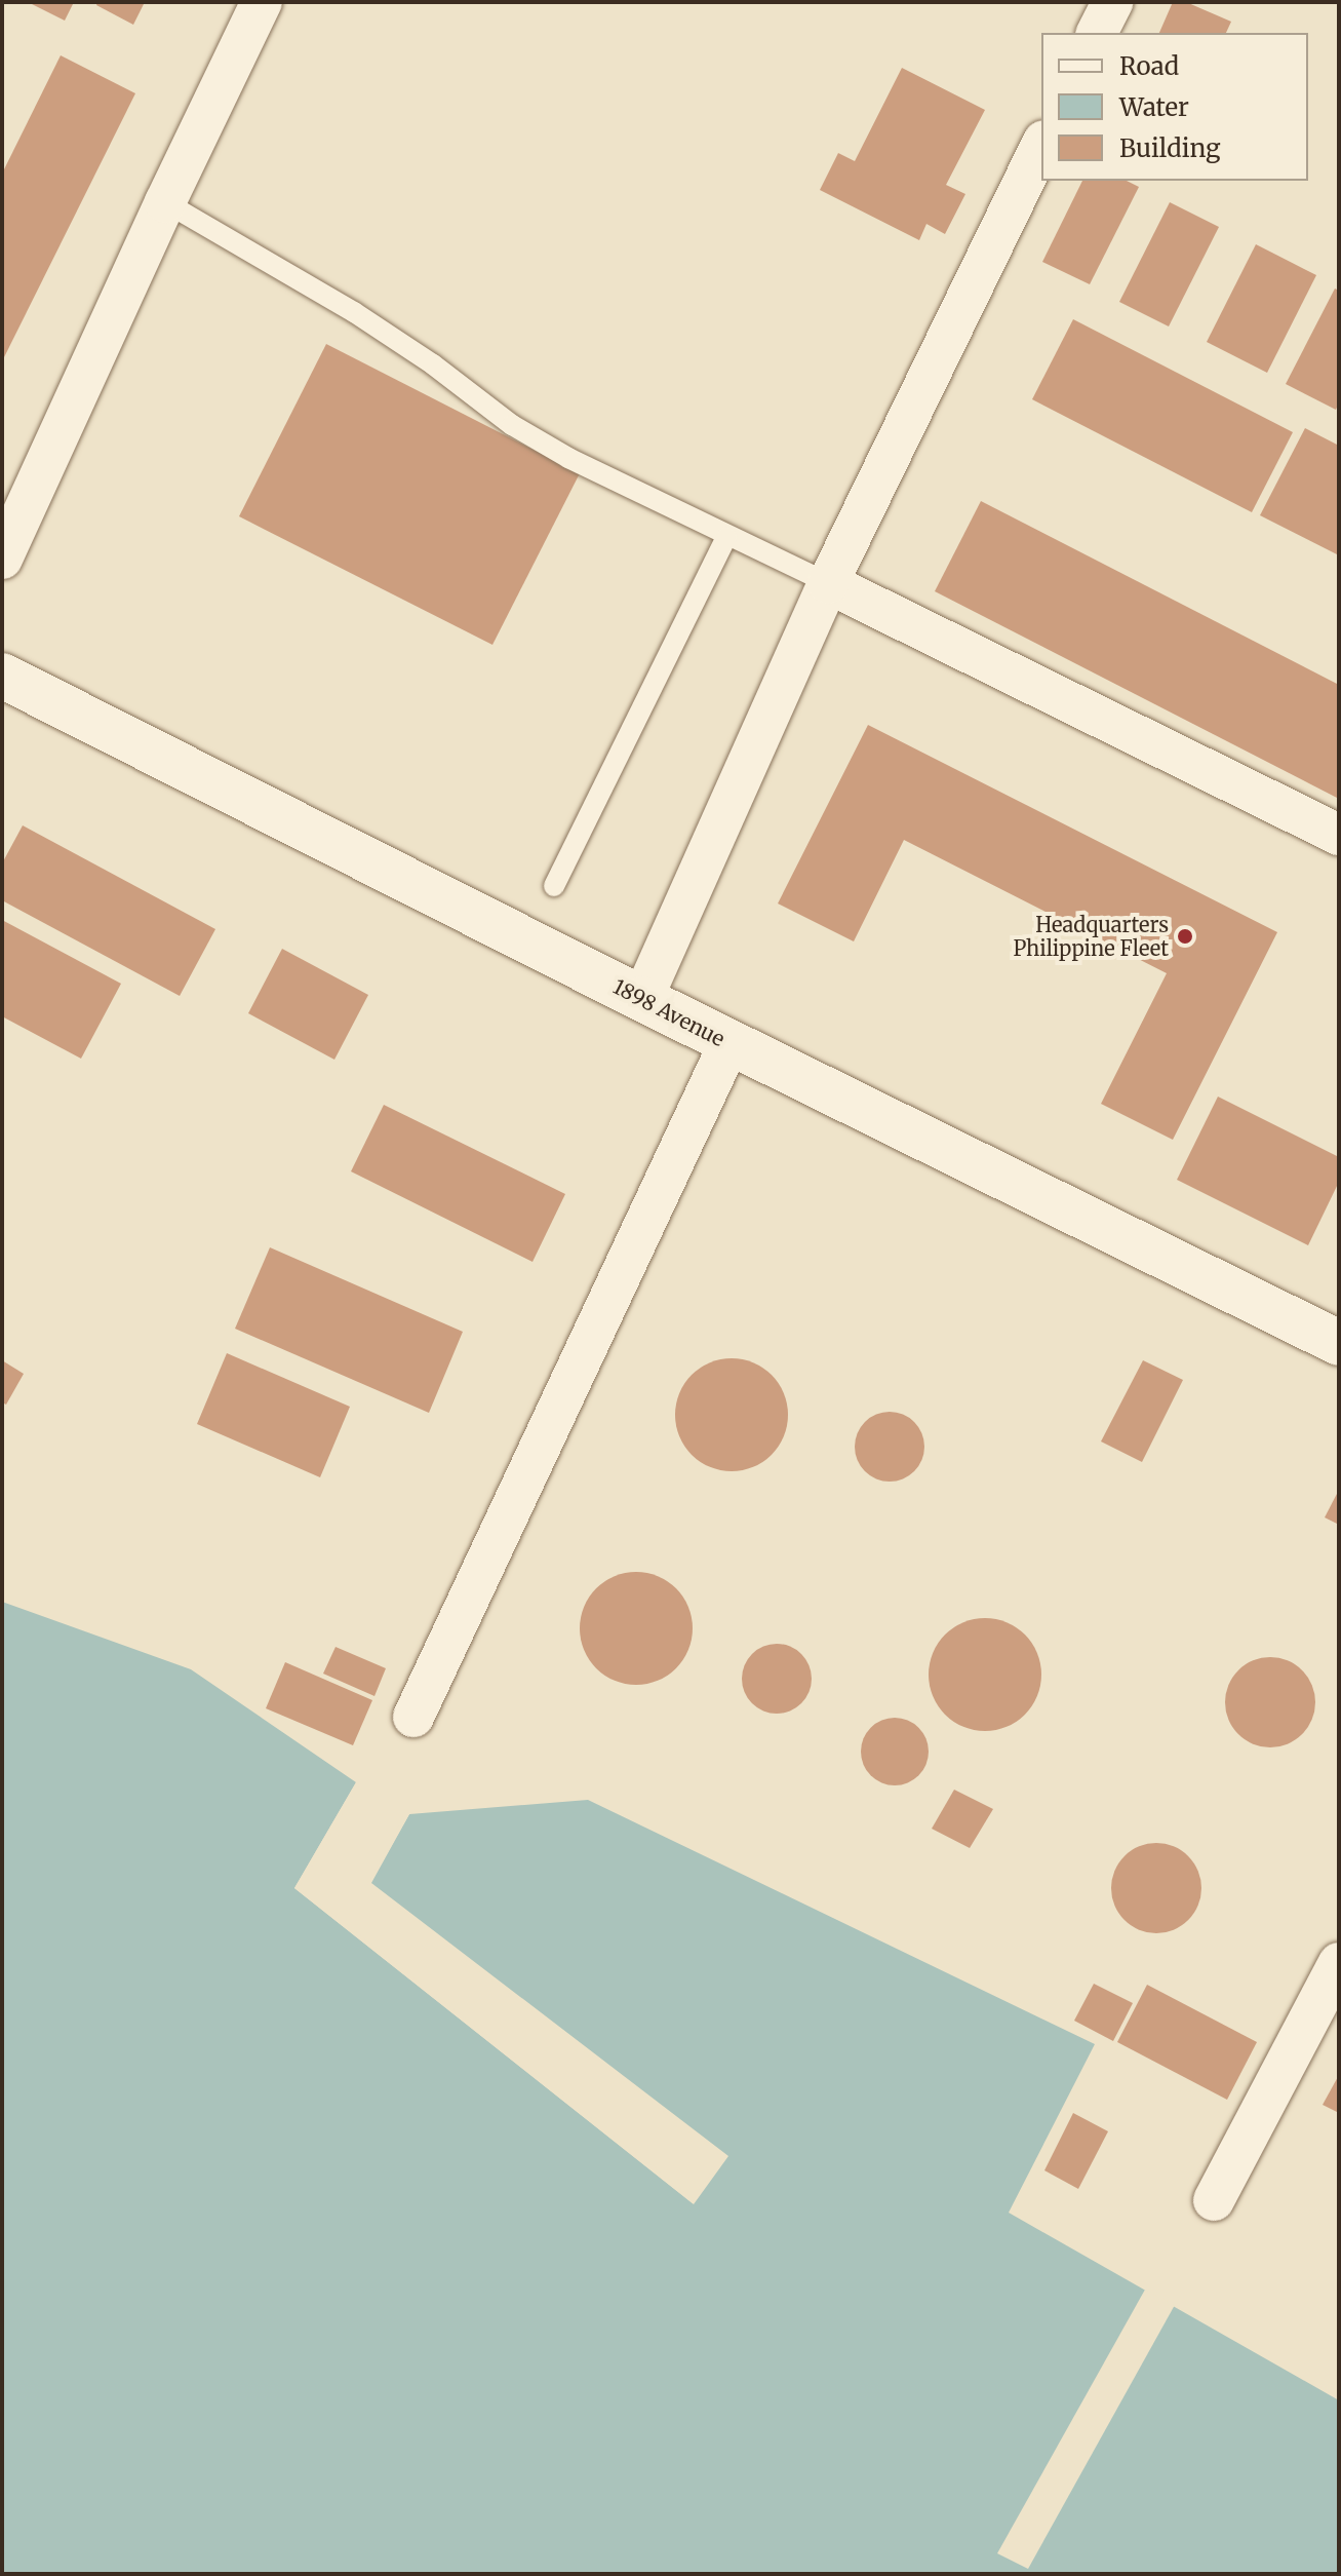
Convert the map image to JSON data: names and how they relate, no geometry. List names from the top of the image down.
{
  "streets": {
    "street": ["1898 Avenue"]
  },
  "places": ["Headquarters Philippine Fleet"],
  "legend": ["Road", "Water", "Building"]
}
